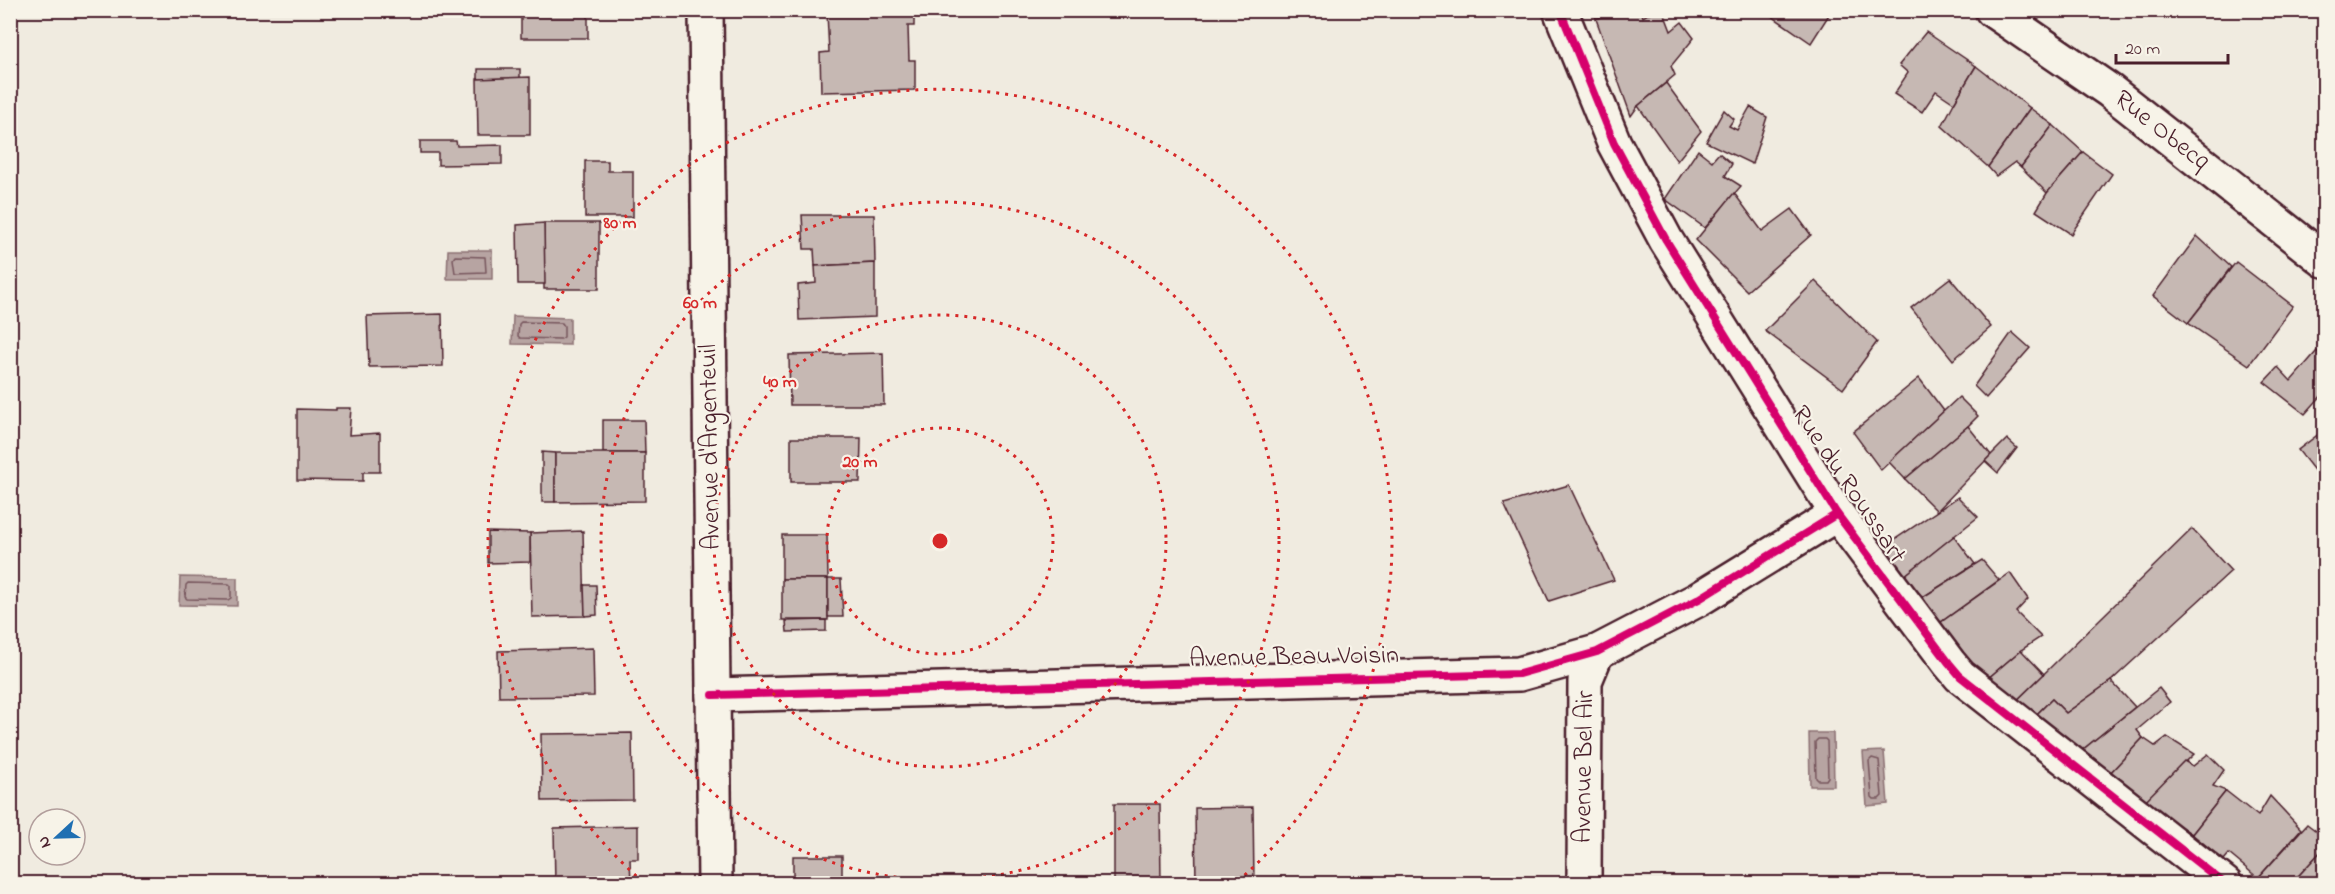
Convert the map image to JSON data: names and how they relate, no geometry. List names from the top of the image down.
{
  "streets": {
    "street": [
      "Rue Obecq",
      "Avenue d'Argenteuil",
      "Rue du Roussart",
      "Avenue Beau Voisin",
      "Avenue Bel Air"
    ]
  },
  "crossings": [
    ["Avenue d'Argenteuil", "Avenue Beau Voisin"],
    ["Rue du Roussart", "Avenue Beau Voisin"],
    ["Avenue Beau Voisin", "Avenue Bel Air"]
  ],
  "scale_bar": "20 m",
  "north": "left",
  "rings": [
    "80 m",
    "60 m",
    "40 m",
    "20 m"
  ]
}
